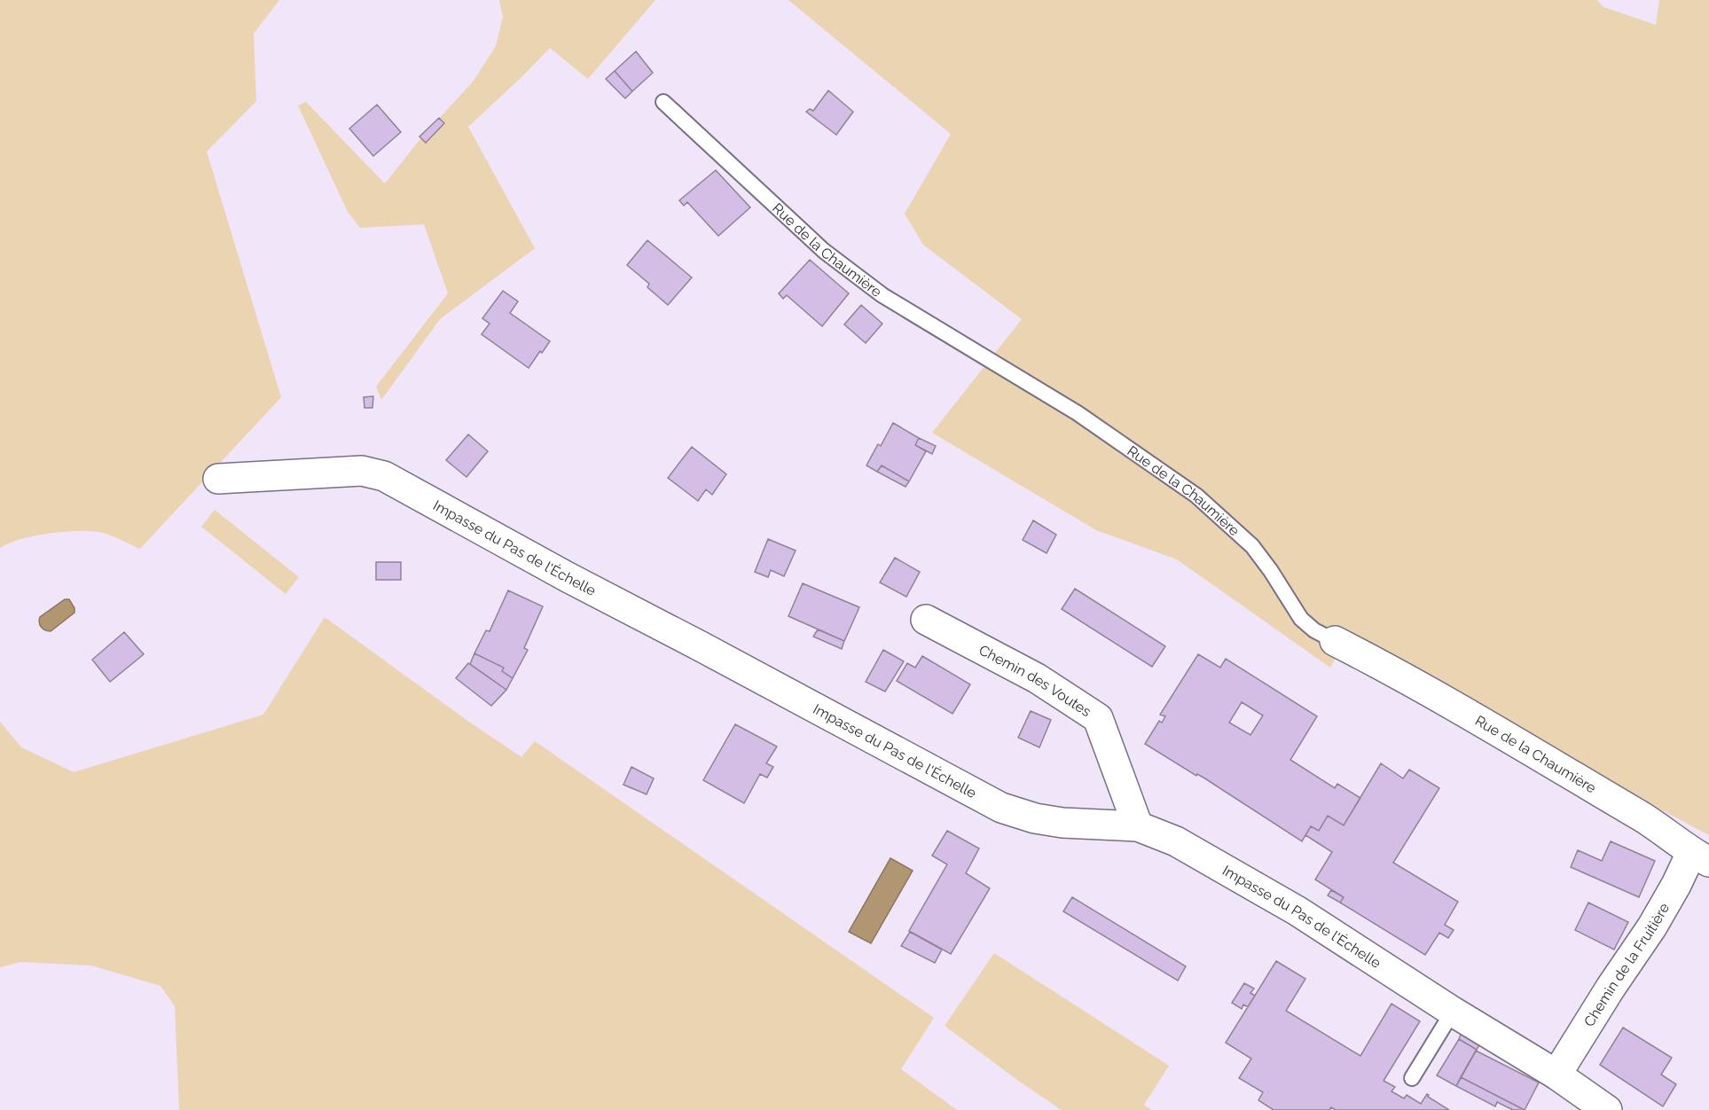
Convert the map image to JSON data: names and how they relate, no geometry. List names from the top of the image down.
{
  "streets": {
    "street": [
      "Rue de la Chaumière",
      "Impasse du Pas de l'Échelle",
      "Chemin des Voutes",
      "Chemin de la Fruitière"
    ]
  },
  "crossings": [
    ["Rue de la Chaumière", "Chemin de la Fruitière"],
    ["Impasse du Pas de l'Échelle", "Chemin des Voutes"],
    ["Impasse du Pas de l'Échelle", "Chemin de la Fruitière"]
  ]
}
